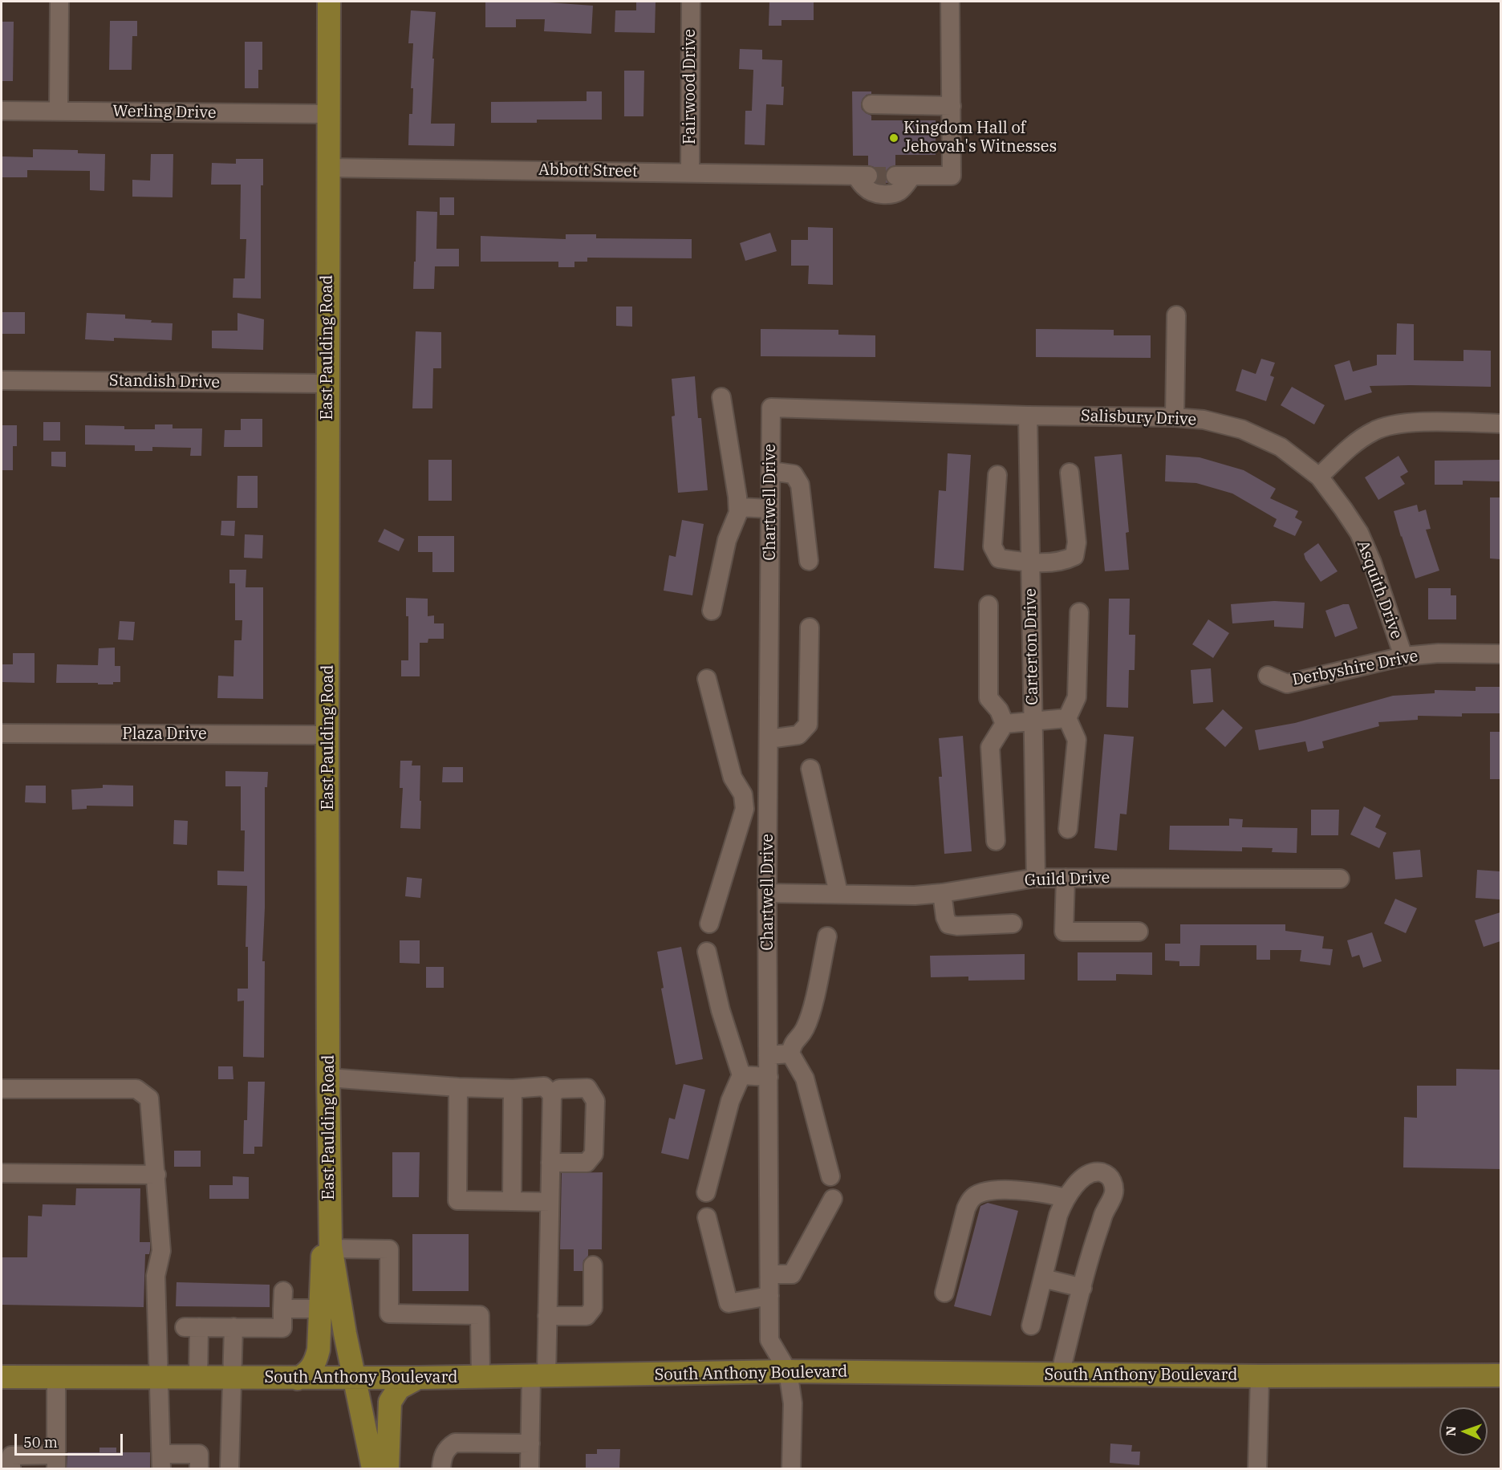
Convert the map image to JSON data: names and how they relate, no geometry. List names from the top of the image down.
{
  "streets": {
    "main road": ["East Paulding Road", "South Anthony Boulevard"],
    "street": [
      "Fairwood Drive",
      "Werling Drive",
      "Abbott Street",
      "Standish Drive",
      "Salisbury Drive",
      "Chartwell Drive",
      "Asquith Drive",
      "Carterton Drive",
      "Derbyshire Drive",
      "Plaza Drive",
      "Guild Drive"
    ]
  },
  "crossings": [
    ["Fairwood Drive", "Abbott Street"],
    ["Werling Drive", "East Paulding Road"],
    ["Abbott Street", "East Paulding Road"],
    ["East Paulding Road", "Standish Drive"],
    ["East Paulding Road", "Plaza Drive"],
    ["East Paulding Road", "South Anthony Boulevard"],
    ["Salisbury Drive", "Chartwell Drive"],
    ["Salisbury Drive", "Asquith Drive"],
    ["Salisbury Drive", "Carterton Drive"],
    ["Chartwell Drive", "Guild Drive"],
    ["Chartwell Drive", "South Anthony Boulevard"],
    ["Asquith Drive", "Derbyshire Drive"],
    ["Carterton Drive", "Guild Drive"]
  ],
  "places": ["Kingdom Hall of Jehovah's Witnesses"],
  "scale_bar": "50 m",
  "north": "left"
}
